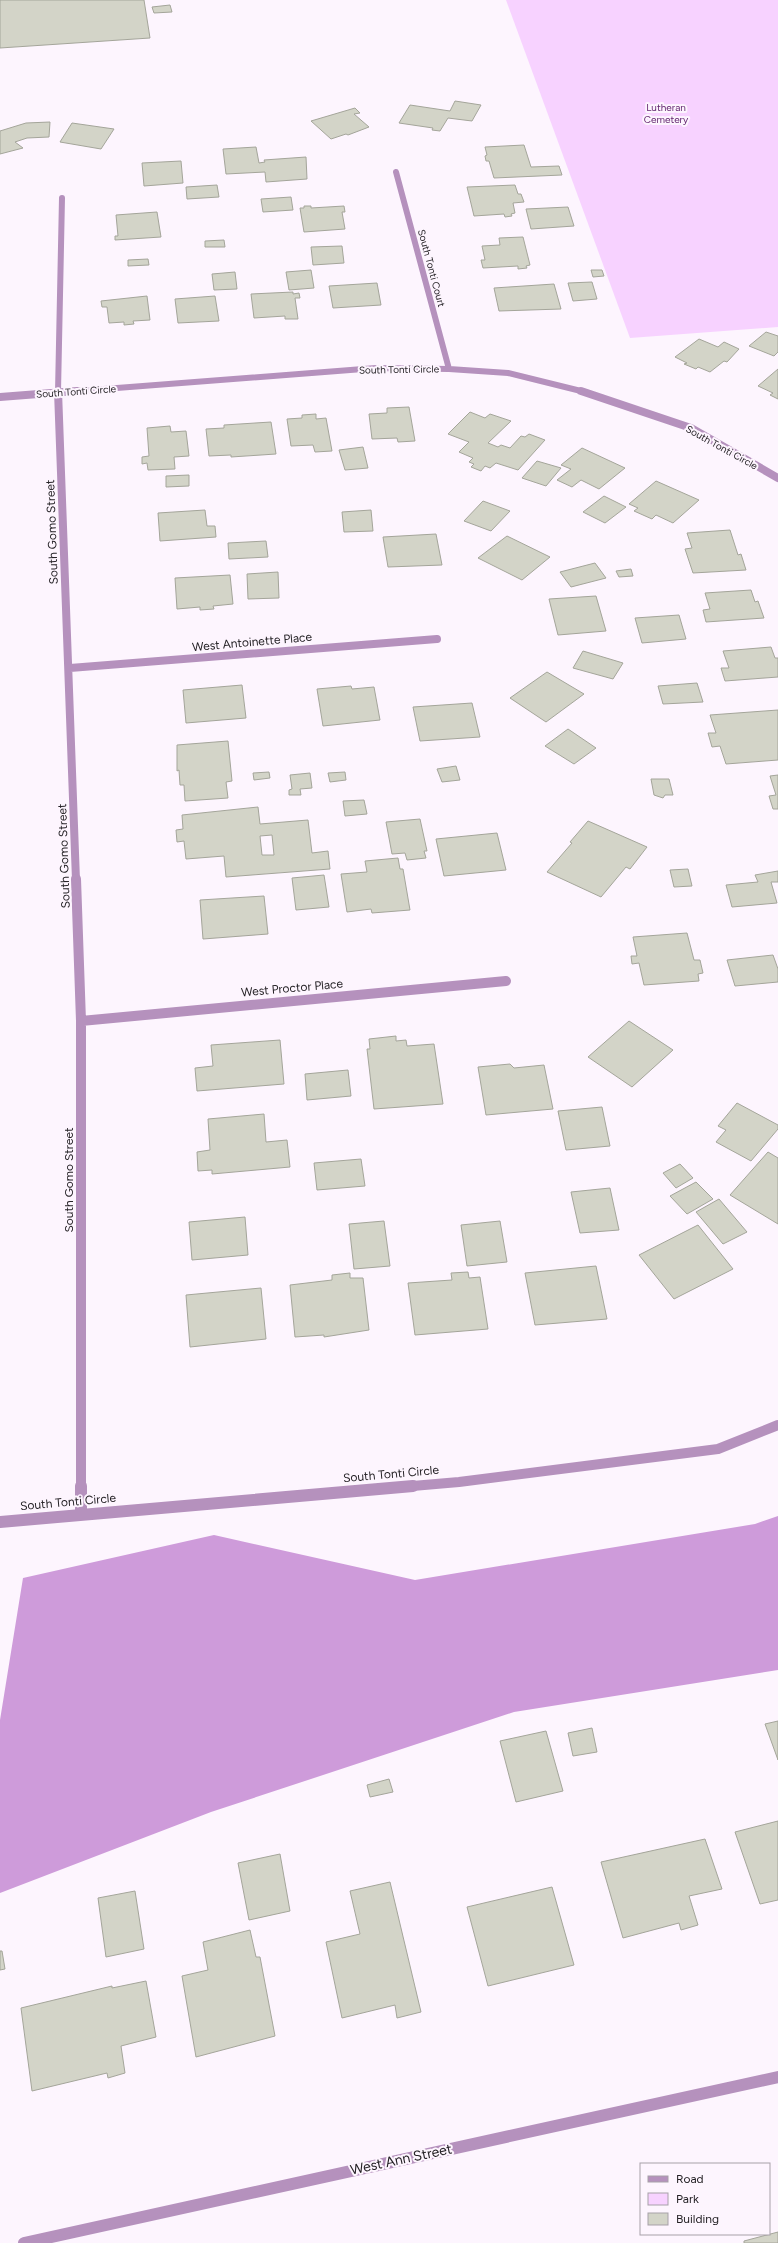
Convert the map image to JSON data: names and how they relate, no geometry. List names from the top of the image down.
{
  "streets": {
    "street": [
      "South Tonti Court",
      "South Tonti Circle",
      "South Gomo Street",
      "West Antoinette Place",
      "West Proctor Place",
      "West Ann Street"
    ]
  },
  "crossings": [
    ["South Tonti Court", "South Tonti Circle"],
    ["South Tonti Circle", "South Gomo Street"],
    ["South Gomo Street", "West Antoinette Place"],
    ["South Gomo Street", "West Proctor Place"]
  ],
  "parks": ["Lutheran Cemetery"],
  "legend": ["Road", "Park", "Building"]
}
